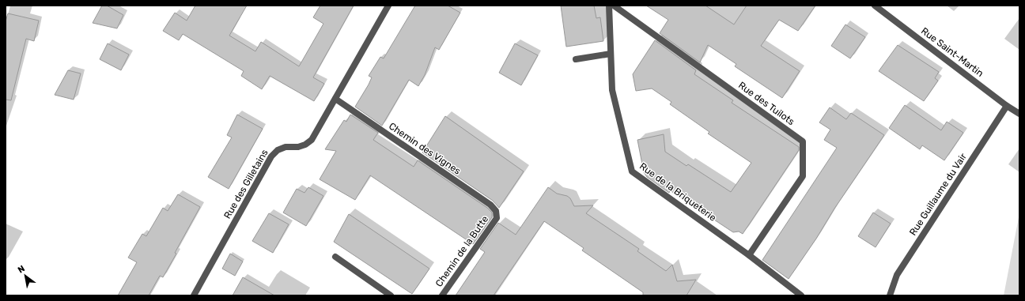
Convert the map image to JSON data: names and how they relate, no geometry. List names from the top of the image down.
{
  "streets": {
    "street": [
      "Rue Saint-Martin",
      "Rue des Tuilots",
      "Chemin des Vignes",
      "Rue des Gilletains",
      "Rue de la Briqueterie",
      "Rue Guillaume du Vair",
      "Chemin de la Butte"
    ]
  },
  "crossings": [
    ["Rue Saint-Martin", "Rue Guillaume du Vair"],
    ["Rue des Tuilots", "Rue de la Briqueterie"],
    ["Chemin des Vignes", "Rue des Gilletains"],
    ["Chemin des Vignes", "Chemin de la Butte"]
  ],
  "north": "top left"
}
